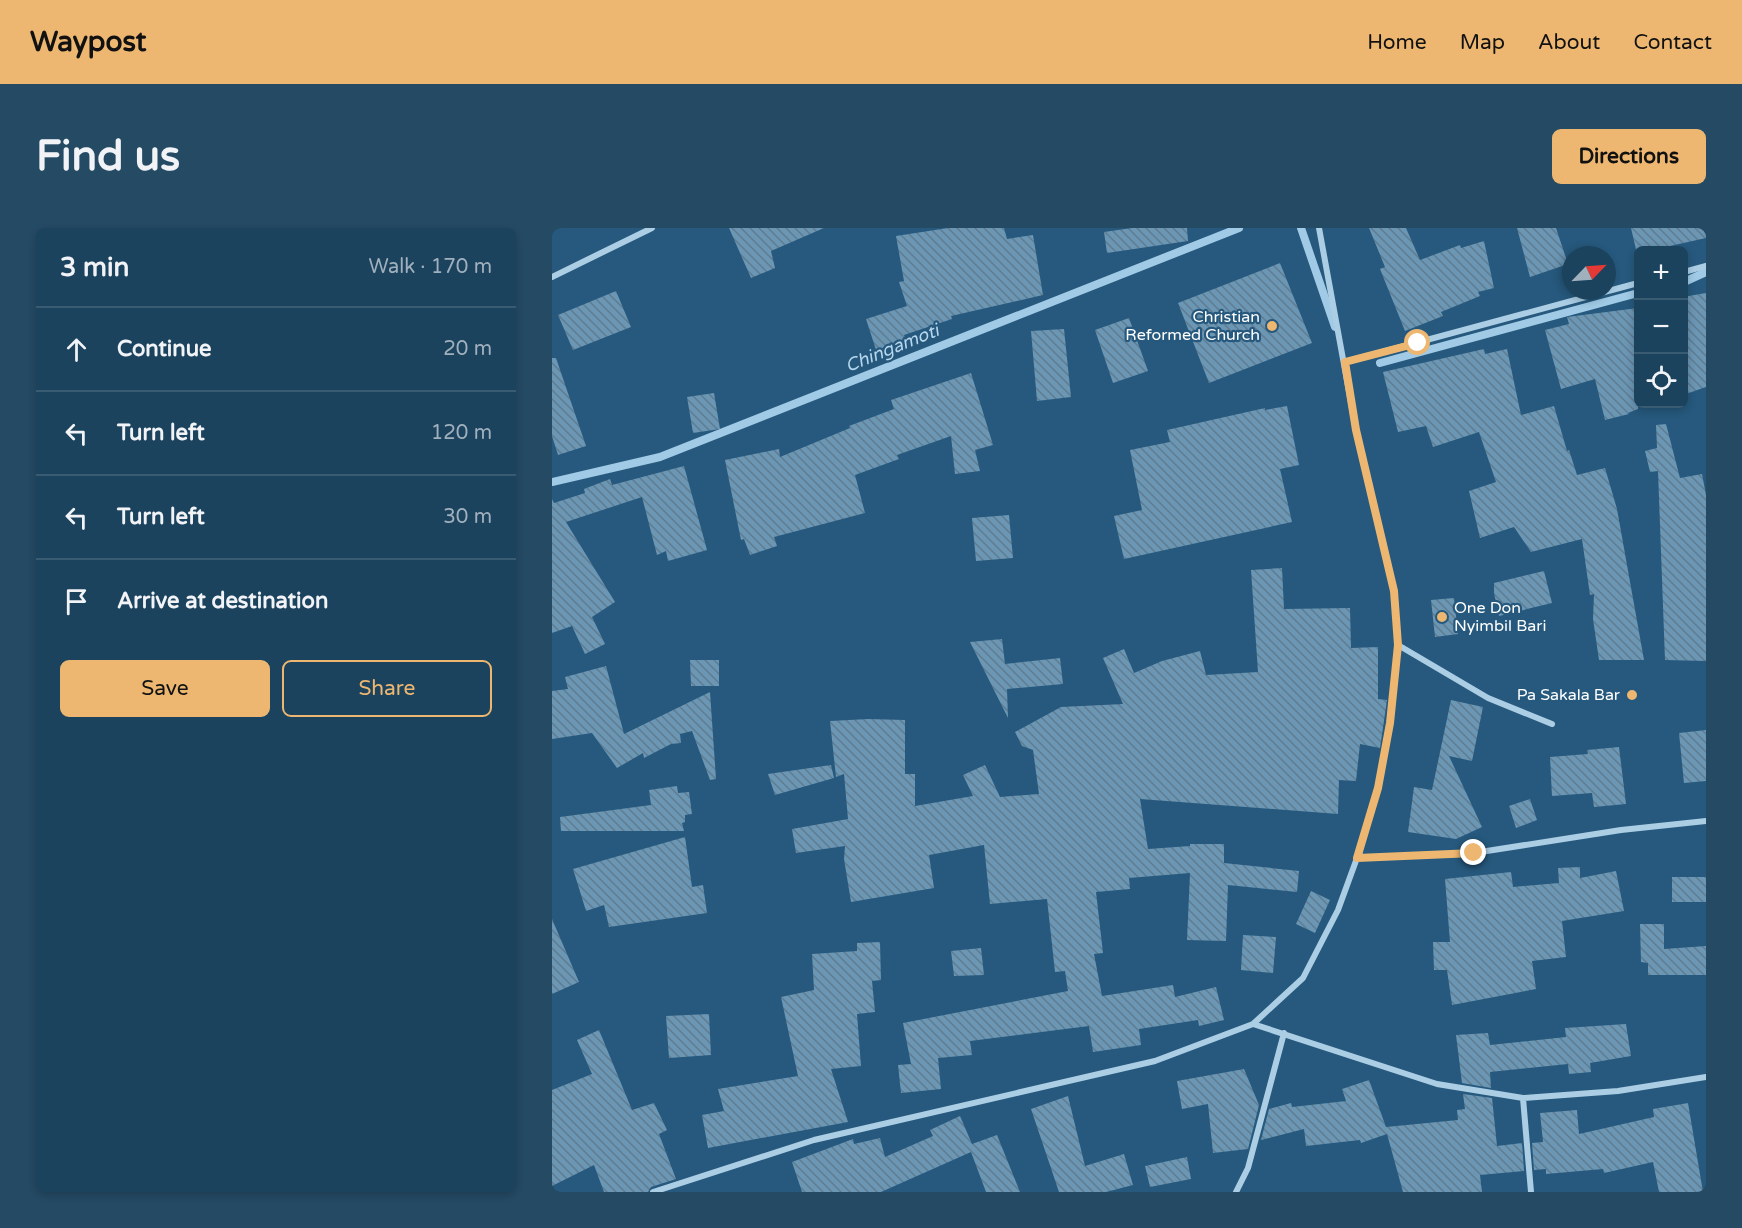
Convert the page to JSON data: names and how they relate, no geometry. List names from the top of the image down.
{
  "water": ["Chingamoti"],
  "places": ["Christian Reformed Church", "One Don Nyimbil Bari", "Pa Sakala Bar"],
  "north": "top right",
  "page": {
    "header": "Waypost",
    "nav": [
      "Home",
      "Map",
      "About",
      "Contact"
    ],
    "buttons": [
      "Directions",
      ["Save", "Share"]
    ],
    "title": "Find us",
    "heading": ["3 min", "Walk · 170 m"],
    "map_buttons": ["+", "−"],
    "list": [
      ["Continue", "20 m"],
      ["Turn left", "120 m"],
      ["Turn left", "30 m"],
      "Arrive at destination"
    ]
  }
}
